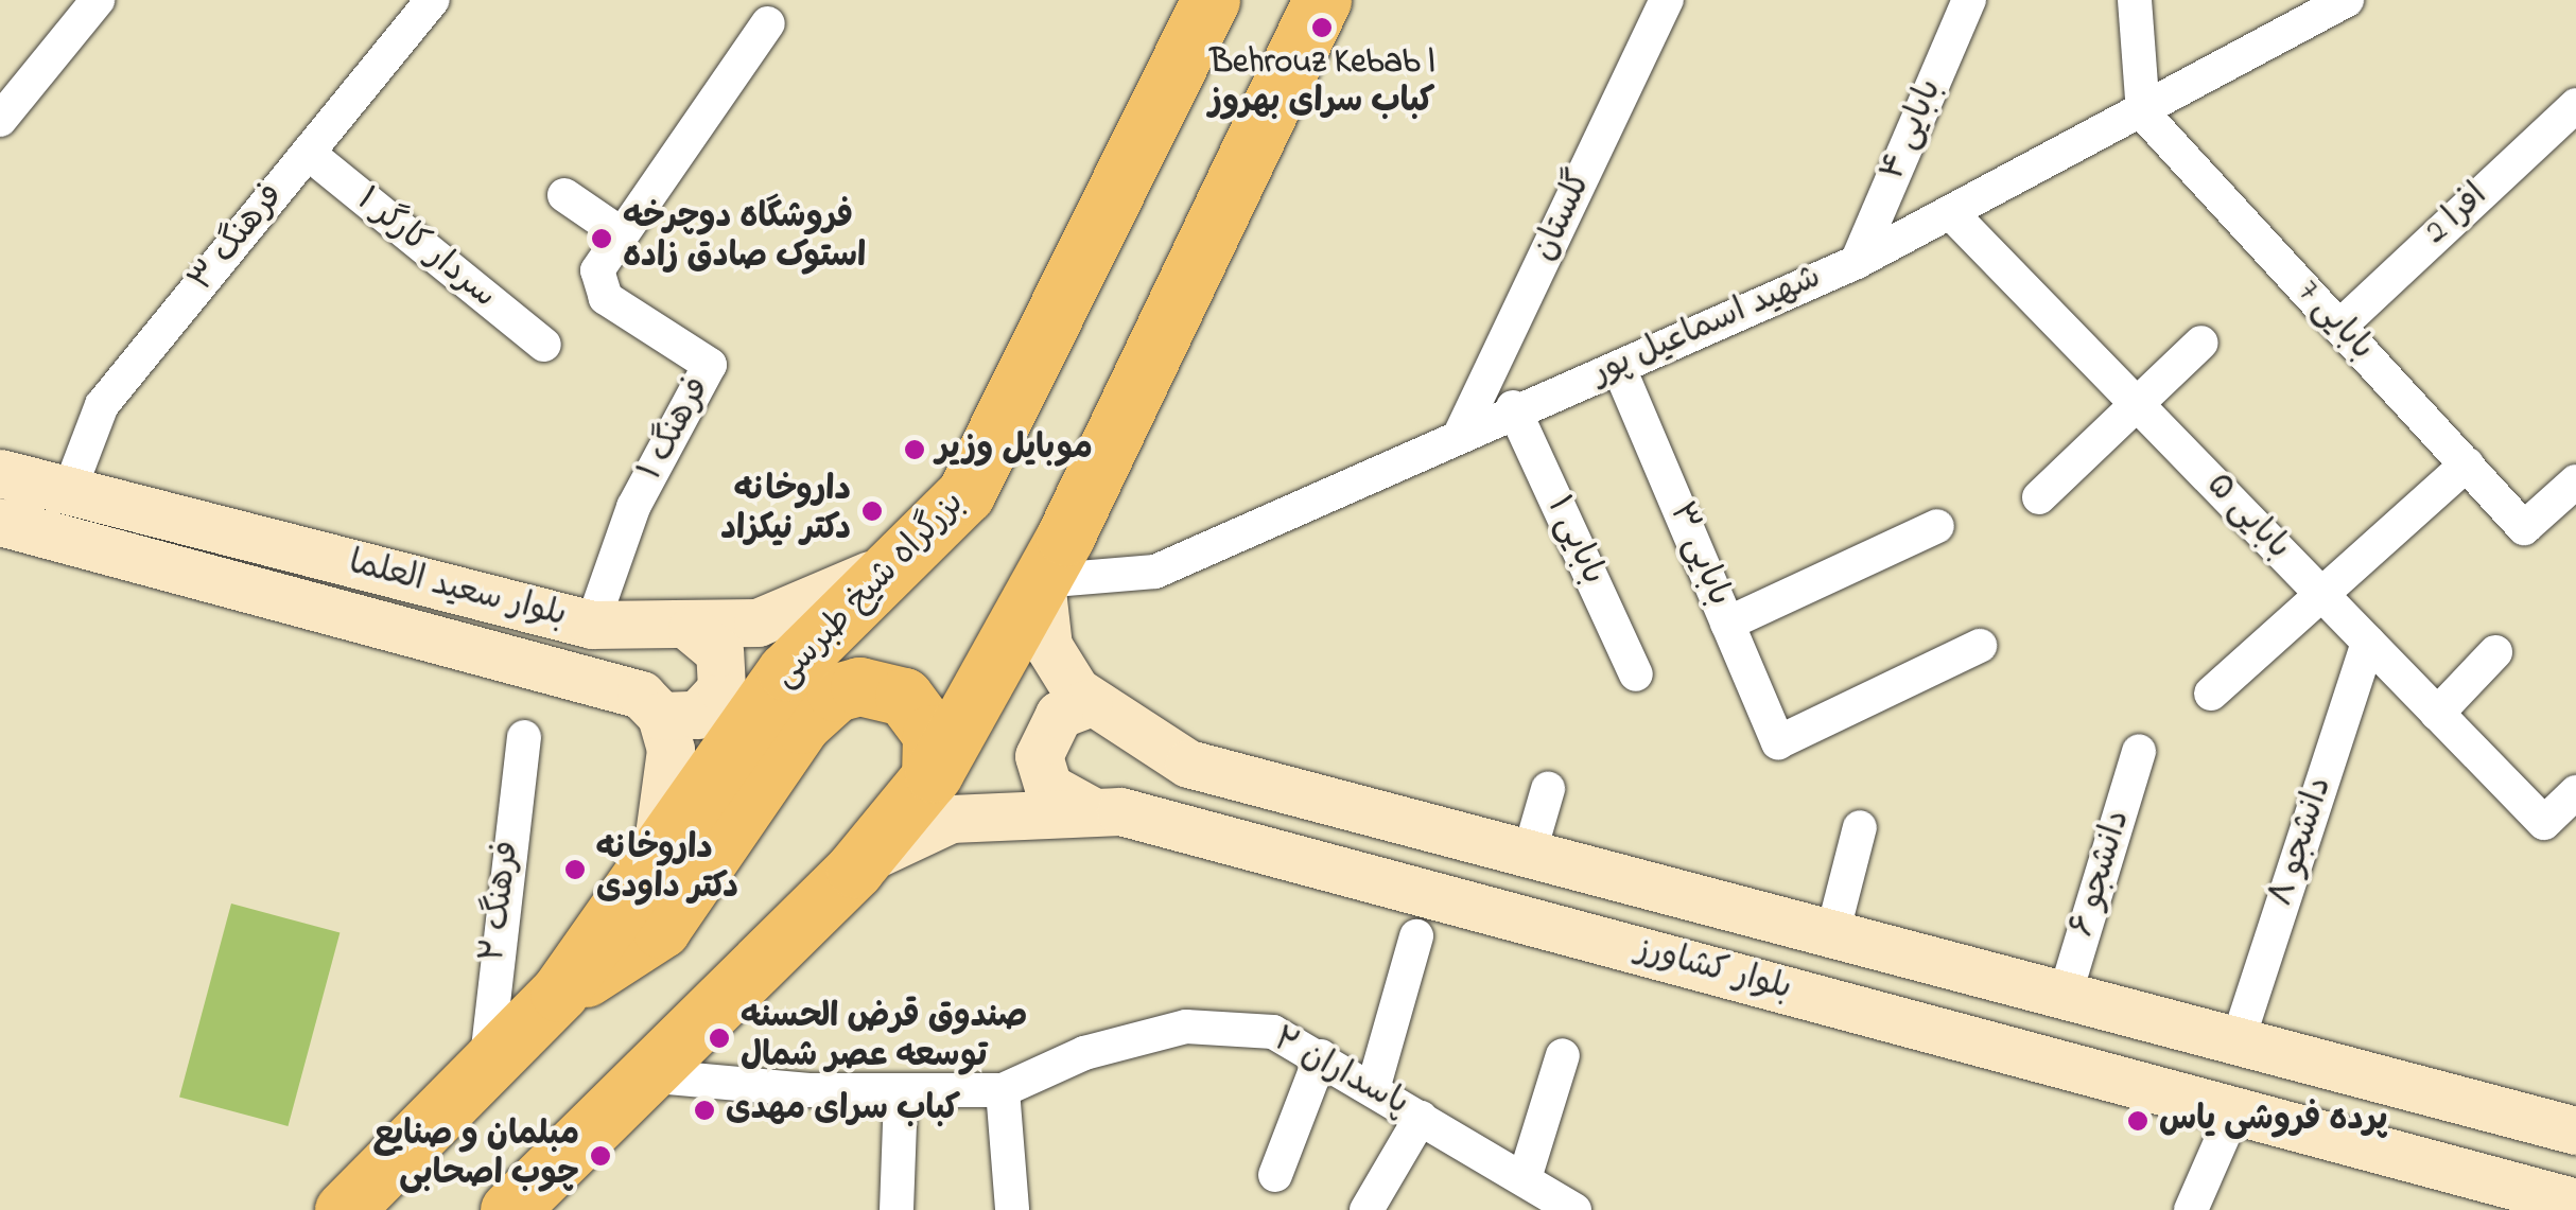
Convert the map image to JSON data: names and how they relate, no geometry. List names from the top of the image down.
{
  "streets": {
    "highway": ["بزرگراه شیخ طبرسی"],
    "main road": ["بلوار سعید العلما", "بلوار کشاورز"],
    "street": [
      "بابایی ۴",
      "افرا 2",
      "گلستان",
      "فرهنگ ۳",
      "سردار کارگر ۱",
      "بابایی 7",
      "شهید اسماعیل پور",
      "فرهنگ ۱",
      "بابایی ۵",
      "بابایی ۱",
      "بابایی ۳",
      "دانشجو ۸",
      "دانشجو ۶",
      "فرهنگ ۲",
      "پاسداران ۲"
    ]
  },
  "crossings": [
    ["بابایی ۴", "شهید اسماعیل پور"],
    ["افرا 2", "بابایی 7"],
    ["گلستان", "شهید اسماعیل پور"],
    ["فرهنگ ۳", "سردار کارگر ۱"],
    ["فرهنگ ۳", "بلوار سعید العلما"],
    ["بابایی 7", "شهید اسماعیل پور"],
    ["شهید اسماعیل پور", "بابایی ۵"],
    ["شهید اسماعیل پور", "بابایی ۱"],
    ["شهید اسماعیل پور", "بابایی ۳"],
    ["شهید اسماعیل پور", "بلوار کشاورز"],
    ["فرهنگ ۱", "بلوار سعید العلما"],
    ["بابایی ۵", "دانشجو ۸"],
    ["بلوار سعید العلما", "بزرگراه شیخ طبرسی"],
    ["بزرگراه شیخ طبرسی", "فرهنگ ۲"],
    ["دانشجو ۸", "بلوار کشاورز"],
    ["دانشجو ۶", "بلوار کشاورز"]
  ],
  "places": [
    "Behrouz Kebab | کباب سرای بهروز",
    "فروشگاه دوچرخه استوک صادق زاده",
    "موبایل وزیر",
    "داروخانه دکتر نیکزاد",
    "داروخانه دکتر داودی",
    "صندوق قرض الحسنه توسعه عصر شمال",
    "کباب سرای مهدی",
    "پرده فروشی یاس",
    "مبلمان و صنایع چوب اصحابی"
  ]
}
